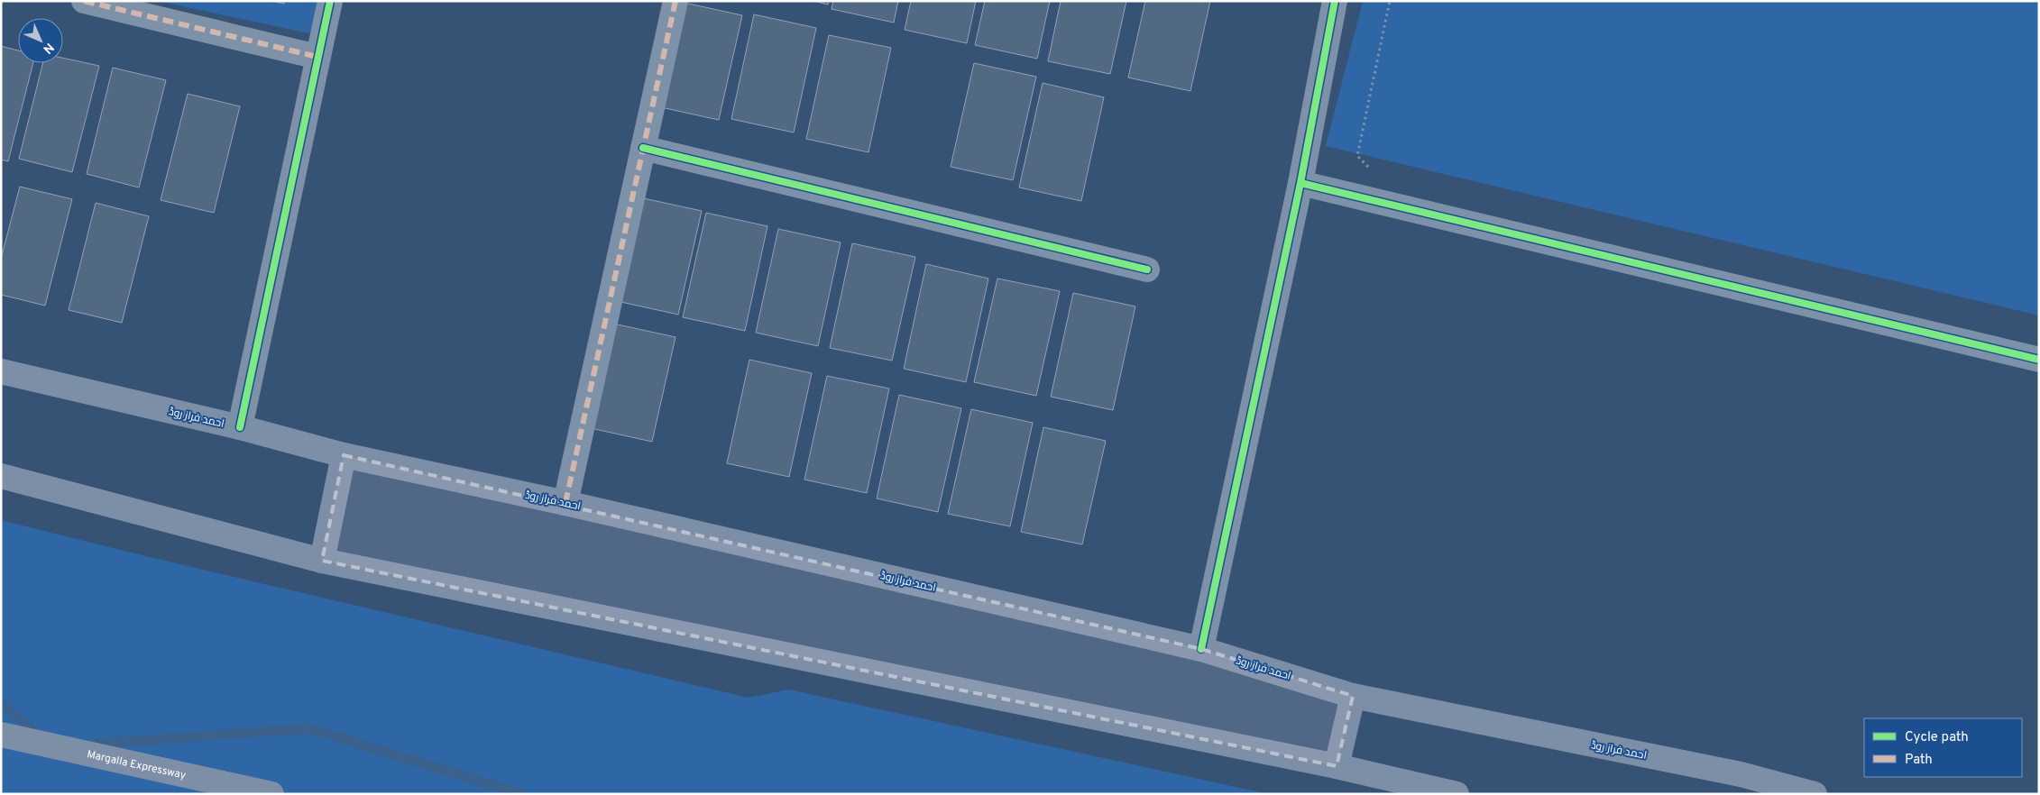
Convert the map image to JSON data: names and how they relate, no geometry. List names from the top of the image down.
{
  "streets": {
    "main road": ["احمد فراز روڈ", "Margalla Expressway"]
  },
  "legend": ["Cycle path", "Path"],
  "north": "bottom right"
}
